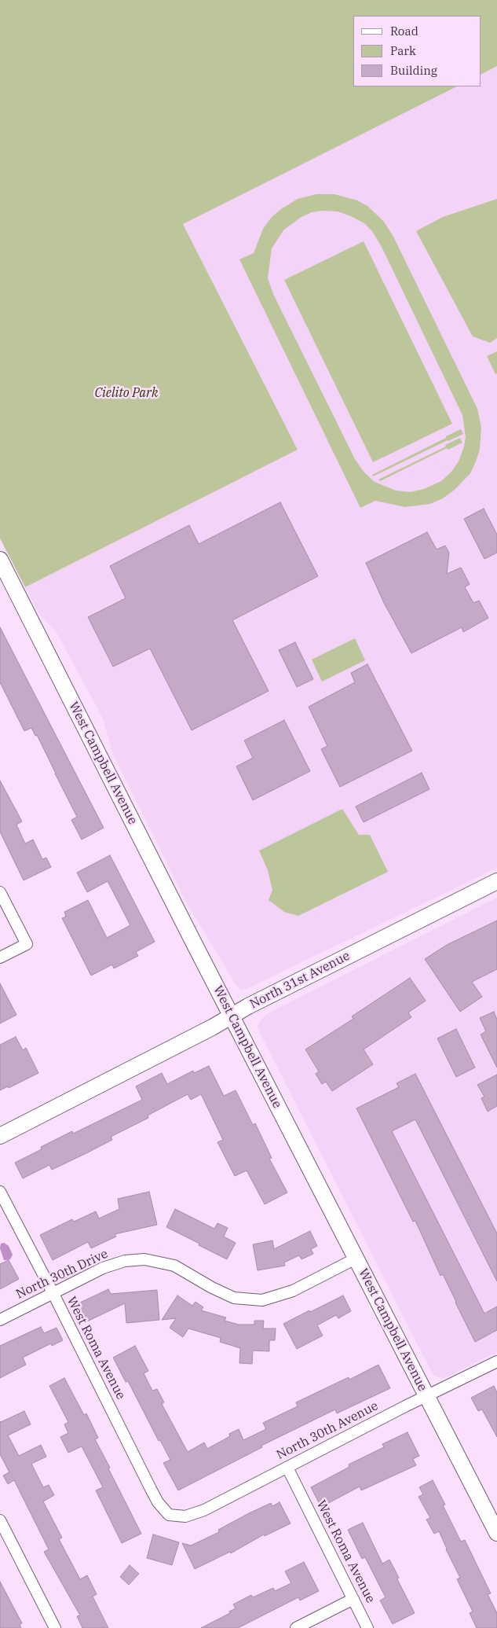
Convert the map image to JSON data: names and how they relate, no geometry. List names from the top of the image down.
{
  "streets": {
    "street": [
      "West Campbell Avenue",
      "North 31st Avenue",
      "North 30th Drive",
      "West Roma Avenue",
      "North 30th Avenue"
    ]
  },
  "crossings": [
    ["West Campbell Avenue", "North 31st Avenue"],
    ["West Campbell Avenue", "North 30th Drive"],
    ["West Campbell Avenue", "North 30th Avenue"],
    ["North 30th Drive", "West Roma Avenue"],
    ["West Roma Avenue", "North 30th Avenue"]
  ],
  "parks": ["Cielito Park"],
  "legend": ["Road", "Park", "Building"]
}
